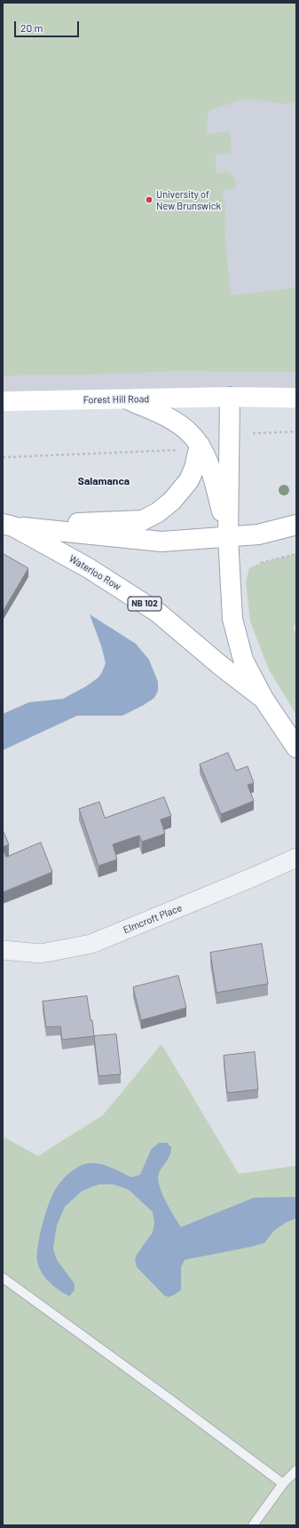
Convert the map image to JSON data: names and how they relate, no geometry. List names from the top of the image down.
{
  "streets": {
    "main road": ["Forest Hill Road", "Waterloo Row", "NB 102"],
    "street": ["Elmcroft Place"]
  },
  "crossings": [
    ["Waterloo Row", "NB 102"]
  ],
  "districts": ["Salamanca"],
  "places": ["University of New Brunswick"],
  "scale_bar": "20 m"
}
